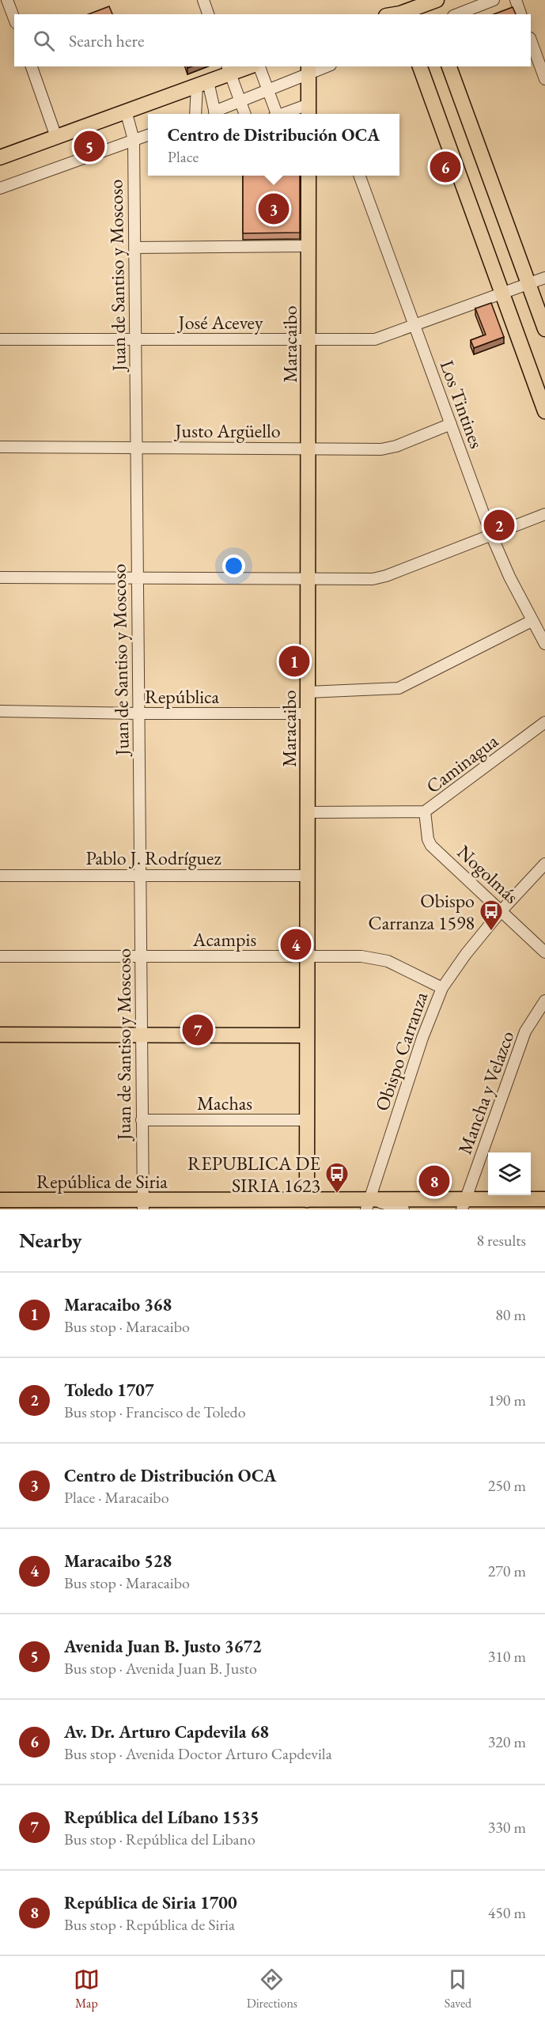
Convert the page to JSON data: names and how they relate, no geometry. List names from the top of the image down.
{
  "streets": {
    "main road": ["Maracaibo", "República de Siria"],
    "street": [
      "Juan de Santiso y Moscoso",
      "José Acevey",
      "Los Tintines",
      "Justo Argüello",
      "República",
      "Caminagua",
      "Pablo J. Rodríguez",
      "Nogolmás",
      "Acampis",
      "Obispo Carranza",
      "Mancha y Velazco",
      "Machas"
    ]
  },
  "crossings": [
    ["Juan de Santiso y Moscoso", "José Acevey"],
    ["Juan de Santiso y Moscoso", "Justo Argüello"],
    ["Juan de Santiso y Moscoso", "República"],
    ["Juan de Santiso y Moscoso", "Pablo J. Rodríguez"],
    ["Juan de Santiso y Moscoso", "Acampis"],
    ["Juan de Santiso y Moscoso", "Machas"],
    ["Juan de Santiso y Moscoso", "República de Siria"],
    ["José Acevey", "Maracaibo"],
    ["José Acevey", "Los Tintines"],
    ["Maracaibo", "Justo Argüello"],
    ["Maracaibo", "República"],
    ["Maracaibo", "Caminagua"],
    ["Maracaibo", "Pablo J. Rodríguez"],
    ["Maracaibo", "Acampis"],
    ["Maracaibo", "Machas"],
    ["Maracaibo", "República de Siria"],
    ["Los Tintines", "Justo Argüello"],
    ["Caminagua", "Nogolmás"],
    ["Nogolmás", "Obispo Carranza"],
    ["Acampis", "Obispo Carranza"],
    ["Obispo Carranza", "República de Siria"],
    ["Mancha y Velazco", "República de Siria"]
  ],
  "places": {
    "bus stop": ["Obispo Carranza 1598", "REPUBLICA DE SIRIA 1623"]
  },
  "page": {
    "search": "Search here",
    "popup": ["Centro de Distribución OCA", "Place"],
    "pins": [
      "5",
      "6",
      "3",
      "2",
      "1",
      "4",
      "7",
      "8"
    ],
    "heading": ["Nearby", "8 results"],
    "list": [
      {
        "mark": "1",
        "name": "Maracaibo 368",
        "note": "Bus stop · Maracaibo",
        "value": "80 m"
      },
      {
        "mark": "2",
        "name": "Toledo 1707",
        "note": "Bus stop · Francisco de Toledo",
        "value": "190 m"
      },
      {
        "mark": "3",
        "name": "Centro de Distribución OCA",
        "note": "Place · Maracaibo",
        "value": "250 m"
      },
      {
        "mark": "4",
        "name": "Maracaibo 528",
        "note": "Bus stop · Maracaibo",
        "value": "270 m"
      },
      {
        "mark": "5",
        "name": "Avenida Juan B. Justo 3672",
        "note": "Bus stop · Avenida Juan B. Justo",
        "value": "310 m"
      },
      {
        "mark": "6",
        "name": "Av. Dr. Arturo Capdevila 68",
        "note": "Bus stop · Avenida Doctor Arturo Capdevila",
        "value": "320 m"
      },
      {
        "mark": "7",
        "name": "República del Líbano 1535",
        "note": "Bus stop · República del Libano",
        "value": "330 m"
      },
      {
        "mark": "8",
        "name": "República de Siria 1700",
        "note": "Bus stop · República de Siria",
        "value": "450 m"
      }
    ],
    "nav": ["Map", "Directions", "Saved"]
  }
}
